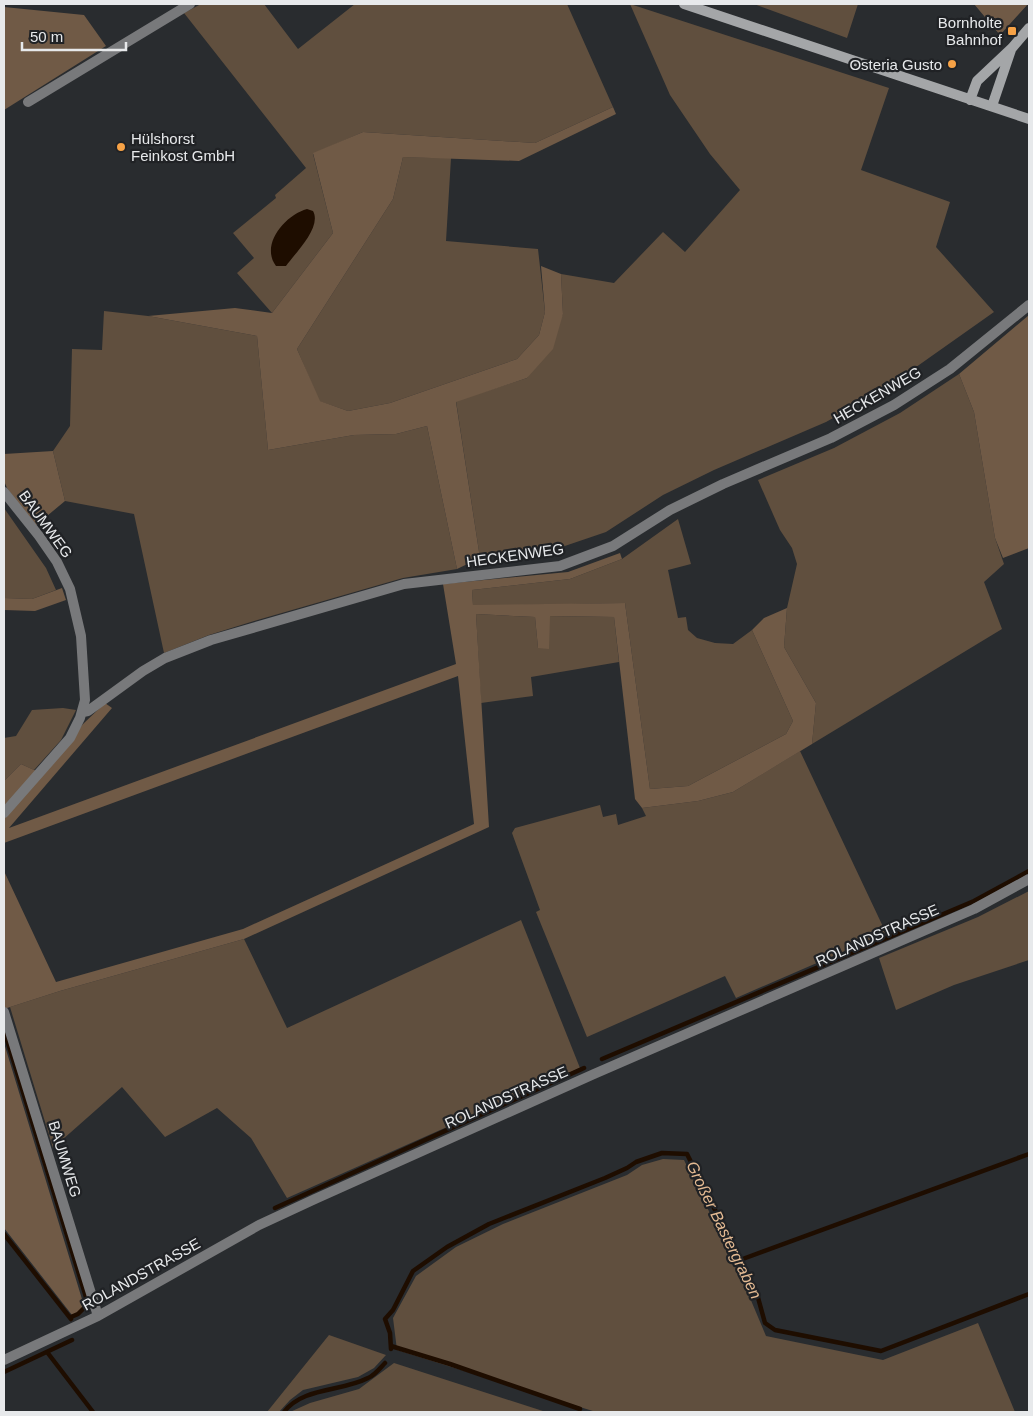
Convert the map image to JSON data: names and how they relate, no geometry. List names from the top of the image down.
{
  "streets": {
    "street": ["HECKENWEG", "BAUMWEG", "ROLANDSTRASSE"]
  },
  "crossings": [
    ["HECKENWEG", "BAUMWEG"],
    ["BAUMWEG", "ROLANDSTRASSE"]
  ],
  "water": ["Großer Bastergraben"],
  "places": {
    "transit": ["Bornholte Bahnhof"],
    "other": ["Osteria Gusto", "Hülshorst Feinkost GmbH"]
  },
  "scale_bar": "50 m"
}
